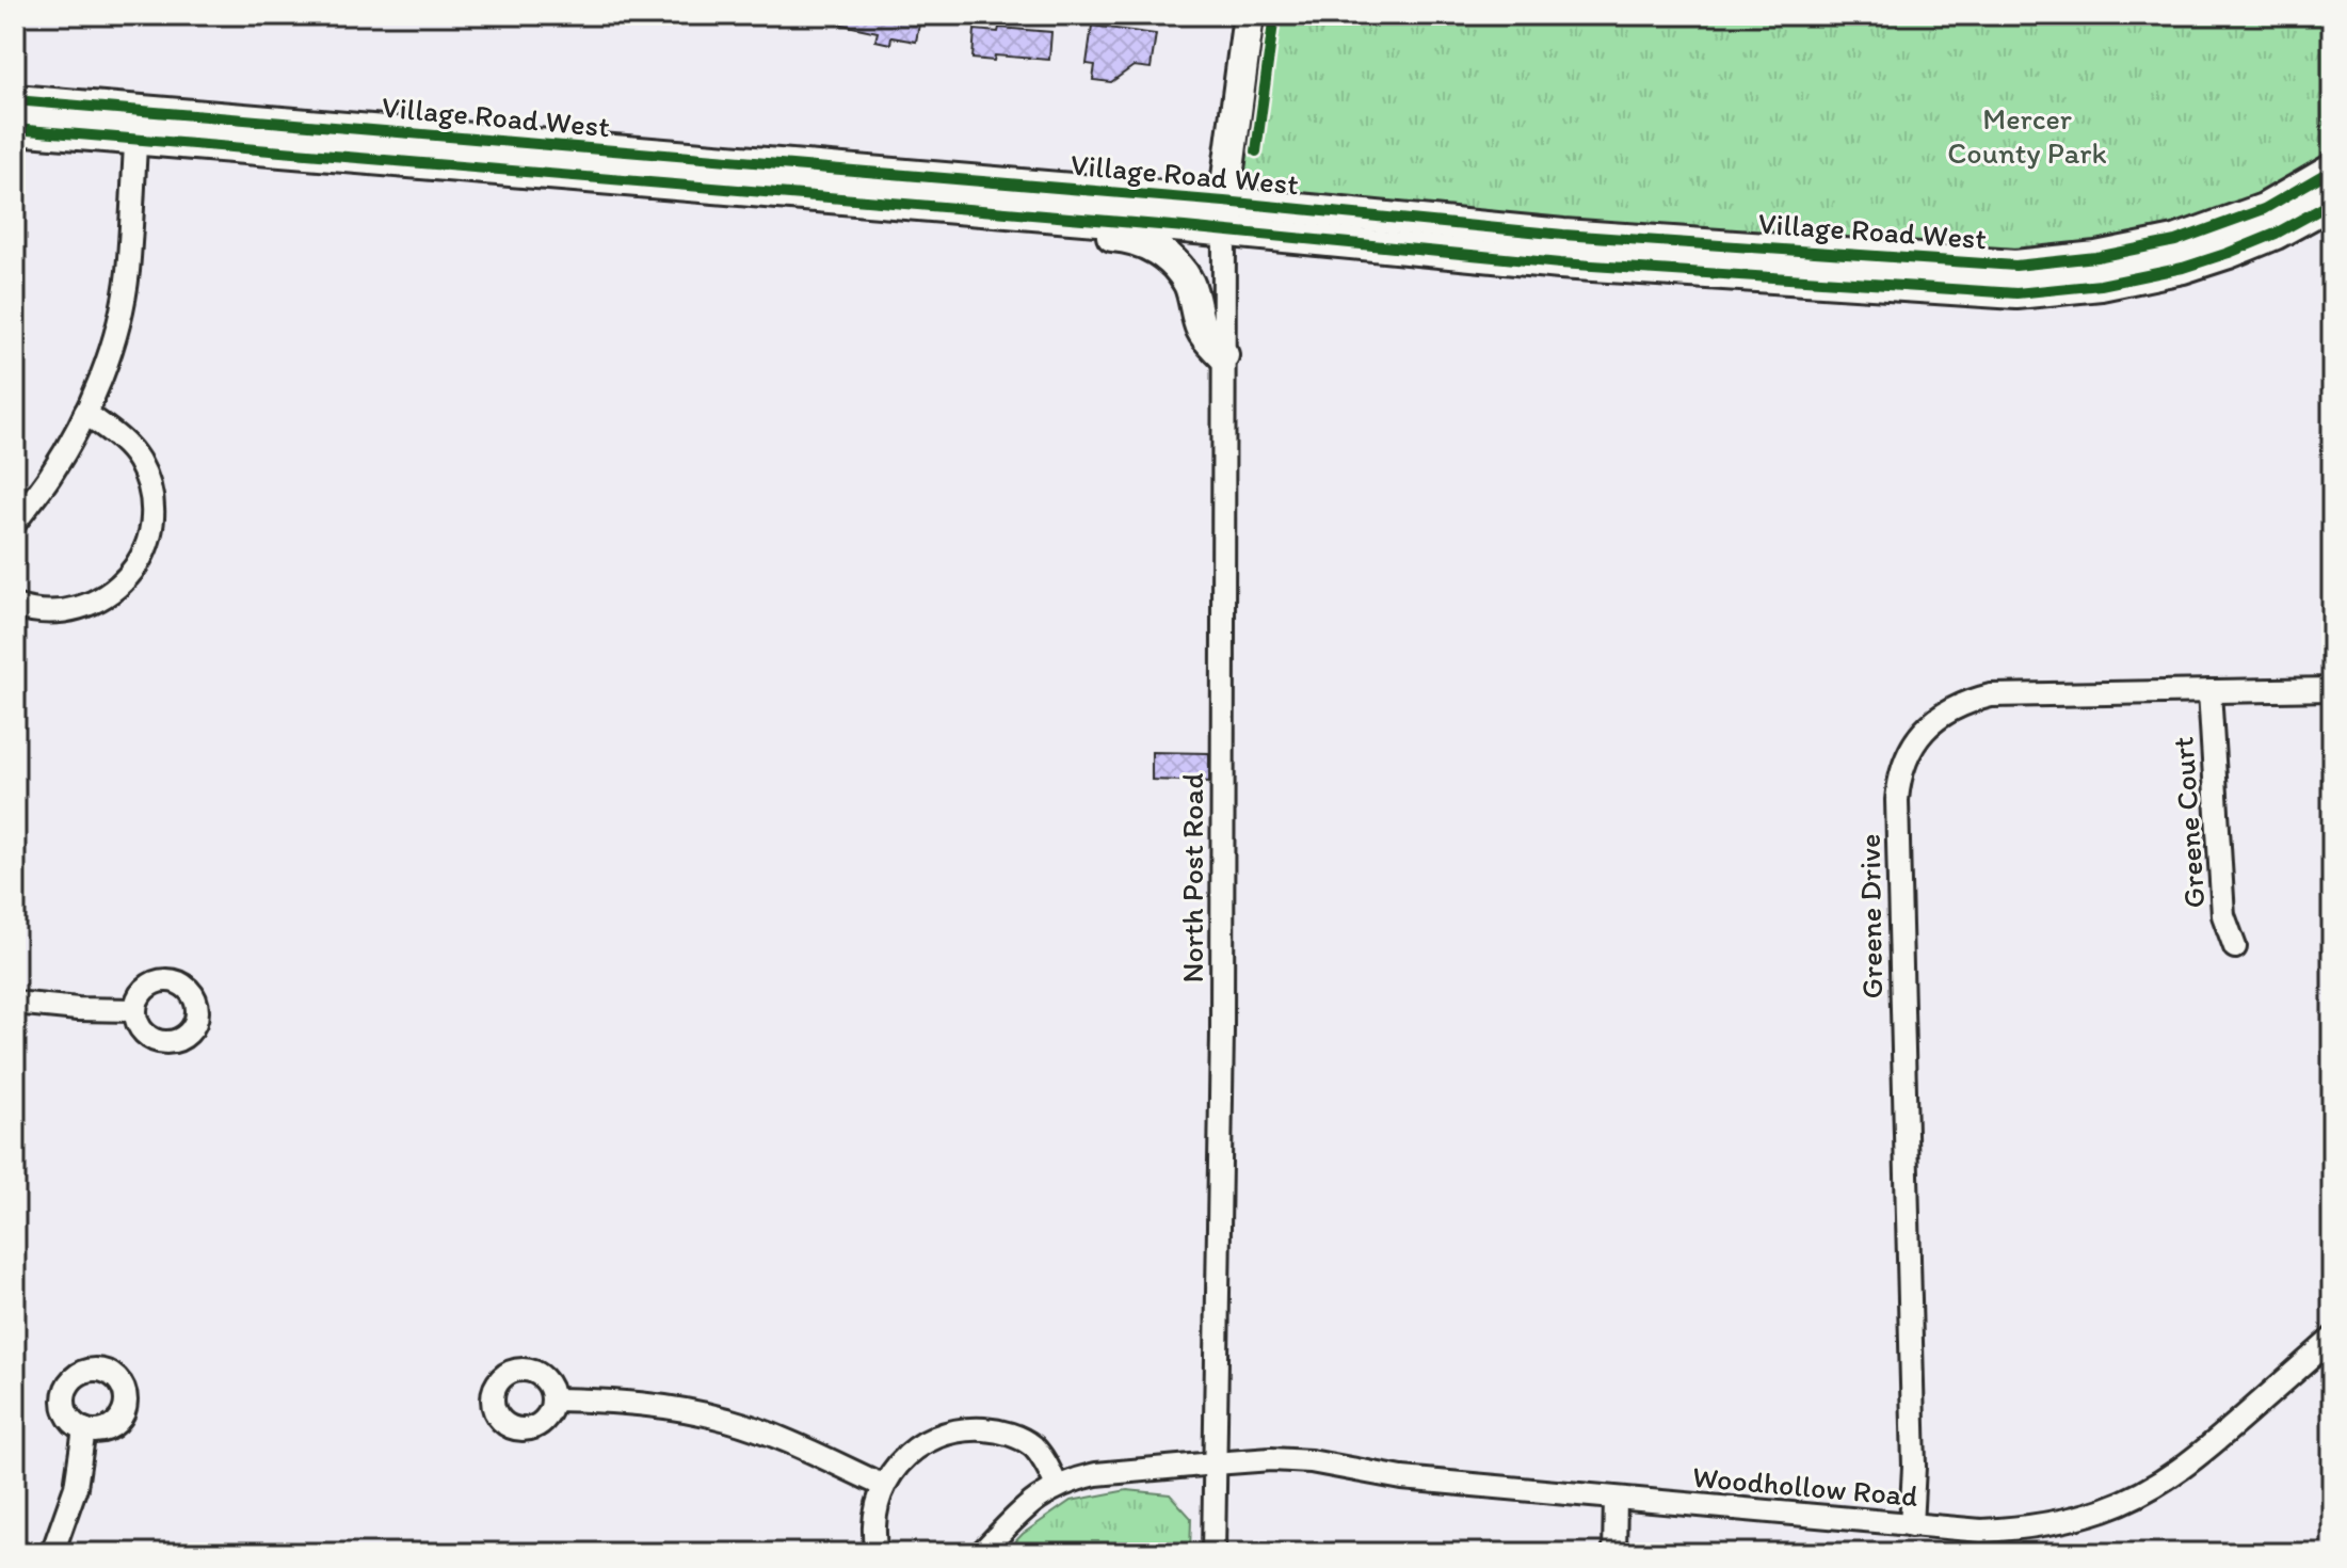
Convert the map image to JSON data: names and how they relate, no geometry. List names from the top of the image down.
{
  "streets": {
    "main road": ["Village Road West"],
    "street": [
      "Greene Court",
      "North Post Road",
      "Greene Drive",
      "Woodhollow Road"
    ]
  },
  "crossings": [
    ["Village Road West", "North Post Road"],
    ["Greene Court", "Greene Drive"],
    ["North Post Road", "Woodhollow Road"],
    ["Greene Drive", "Woodhollow Road"]
  ],
  "parks": ["Mercer County Park"]
}
